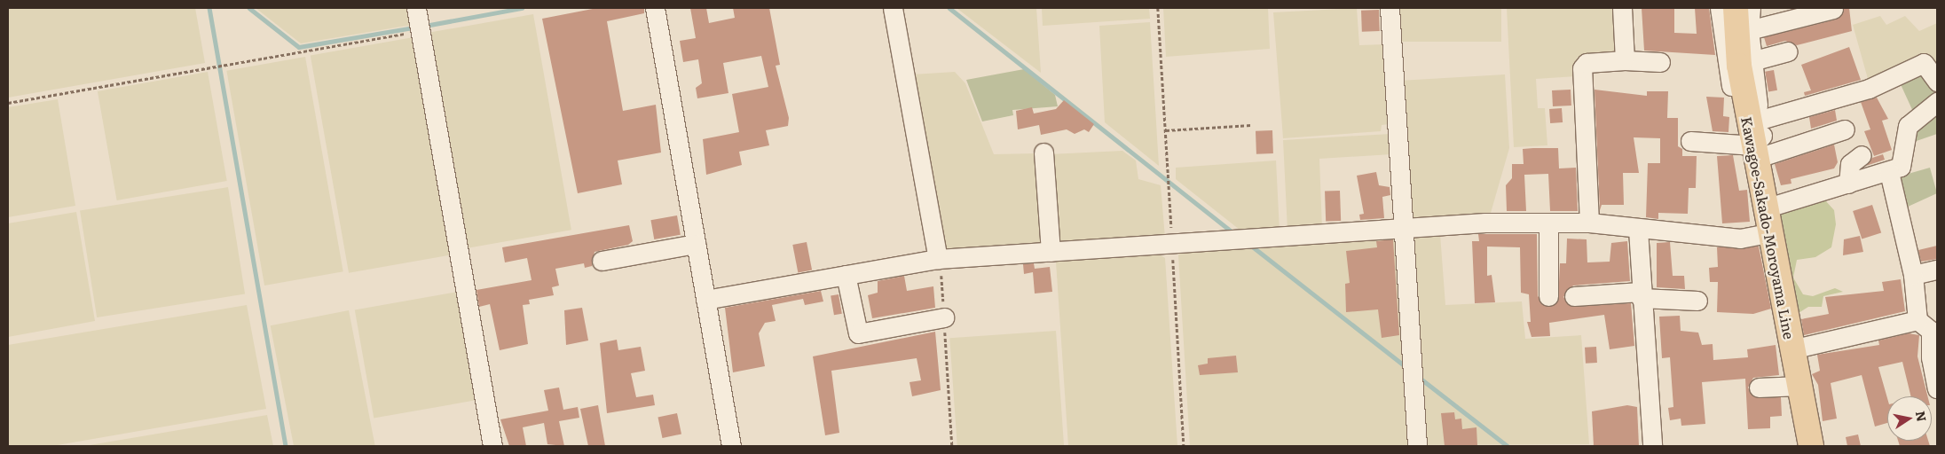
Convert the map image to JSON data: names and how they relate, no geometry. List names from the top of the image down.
{
  "streets": {
    "main road": ["Kawagoe-Sakado-Moroyama Line"]
  },
  "north": "right"
}
